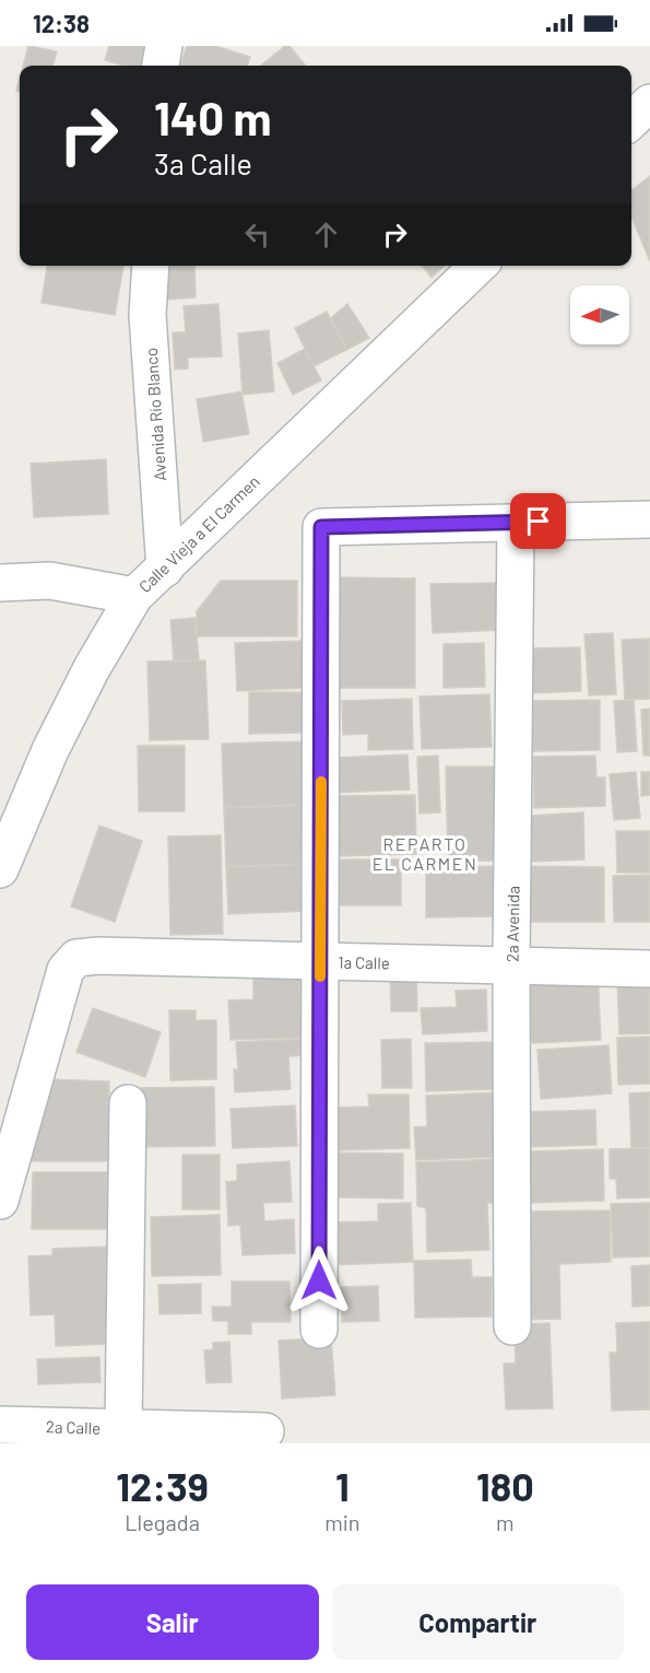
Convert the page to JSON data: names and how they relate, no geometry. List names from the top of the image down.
{
  "streets": {
    "street": [
      "Avenida Río Blanco",
      "Calle Vieja a El Carmen",
      "2a Avenida",
      "1a Calle",
      "2a Calle"
    ]
  },
  "crossings": [
    ["Avenida Río Blanco", "Calle Vieja a El Carmen"],
    ["2a Avenida", "1a Calle"]
  ],
  "districts": ["REPARTO EL CARMEN"],
  "north": "left",
  "page": {
    "status": "12:38",
    "turn": ["140 m", "3a Calle"],
    "eta": [
      "12:39",
      "Llegada",
      "1",
      "min",
      "180",
      "m"
    ],
    "buttons": ["Salir", "Compartir"]
  }
}
